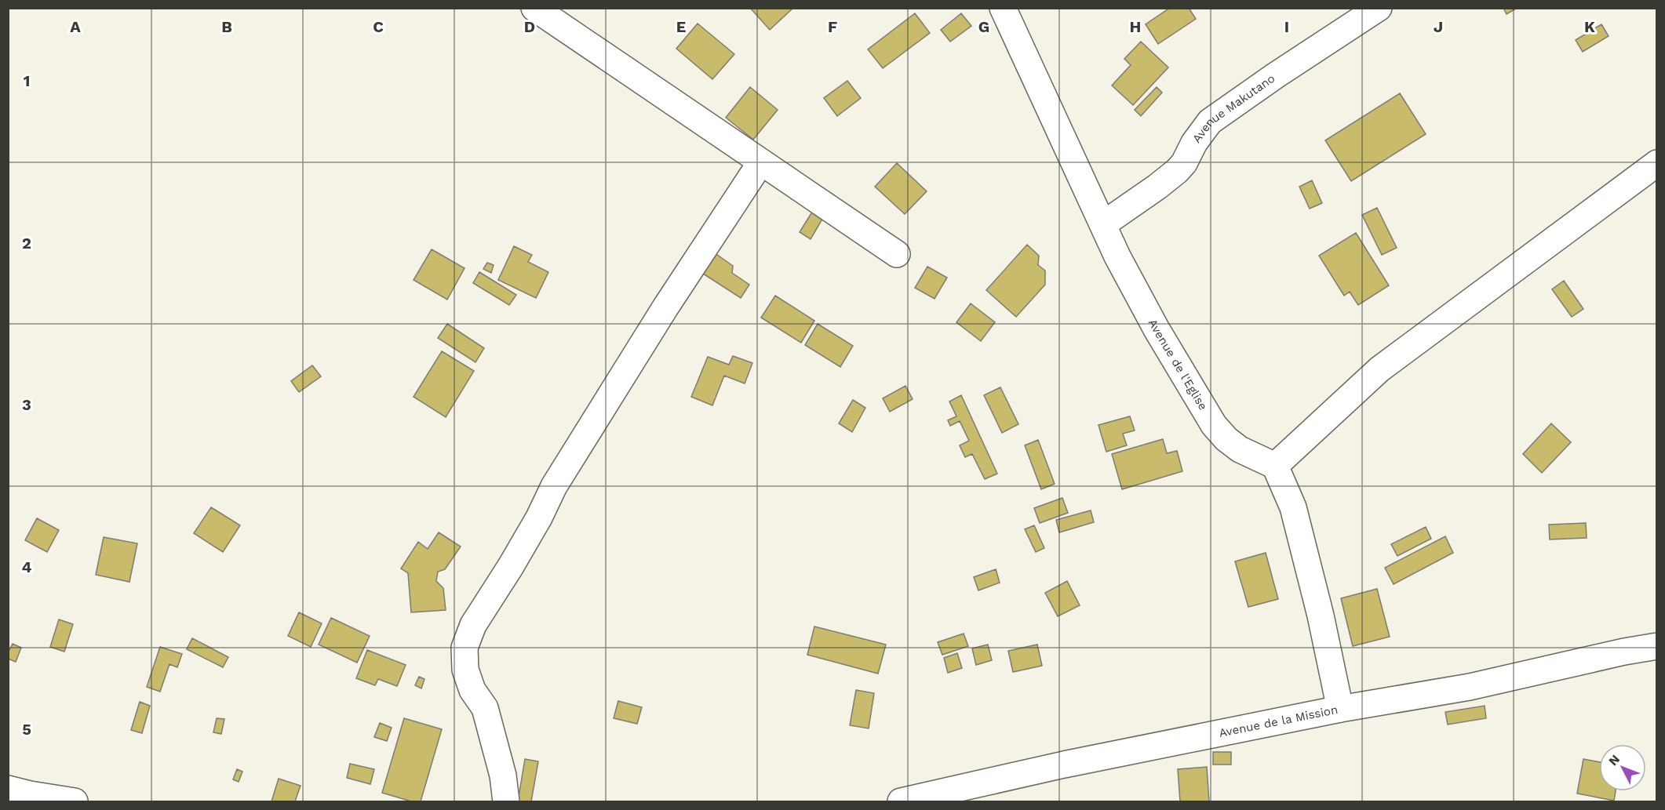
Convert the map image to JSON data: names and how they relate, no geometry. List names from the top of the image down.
{
  "streets": {
    "street": ["Avenue Makutano", "Avenue de l'Eglise", "Avenue de la Mission"]
  },
  "crossings": [
    ["Avenue Makutano", "Avenue de l'Eglise"]
  ],
  "north": "top left",
  "grid": {
    "columns": [
      "A",
      "B",
      "C",
      "D",
      "E",
      "F",
      "G",
      "H",
      "I",
      "J",
      "K"
    ],
    "rows": [
      "1",
      "2",
      "3",
      "4",
      "5"
    ]
  }
}
